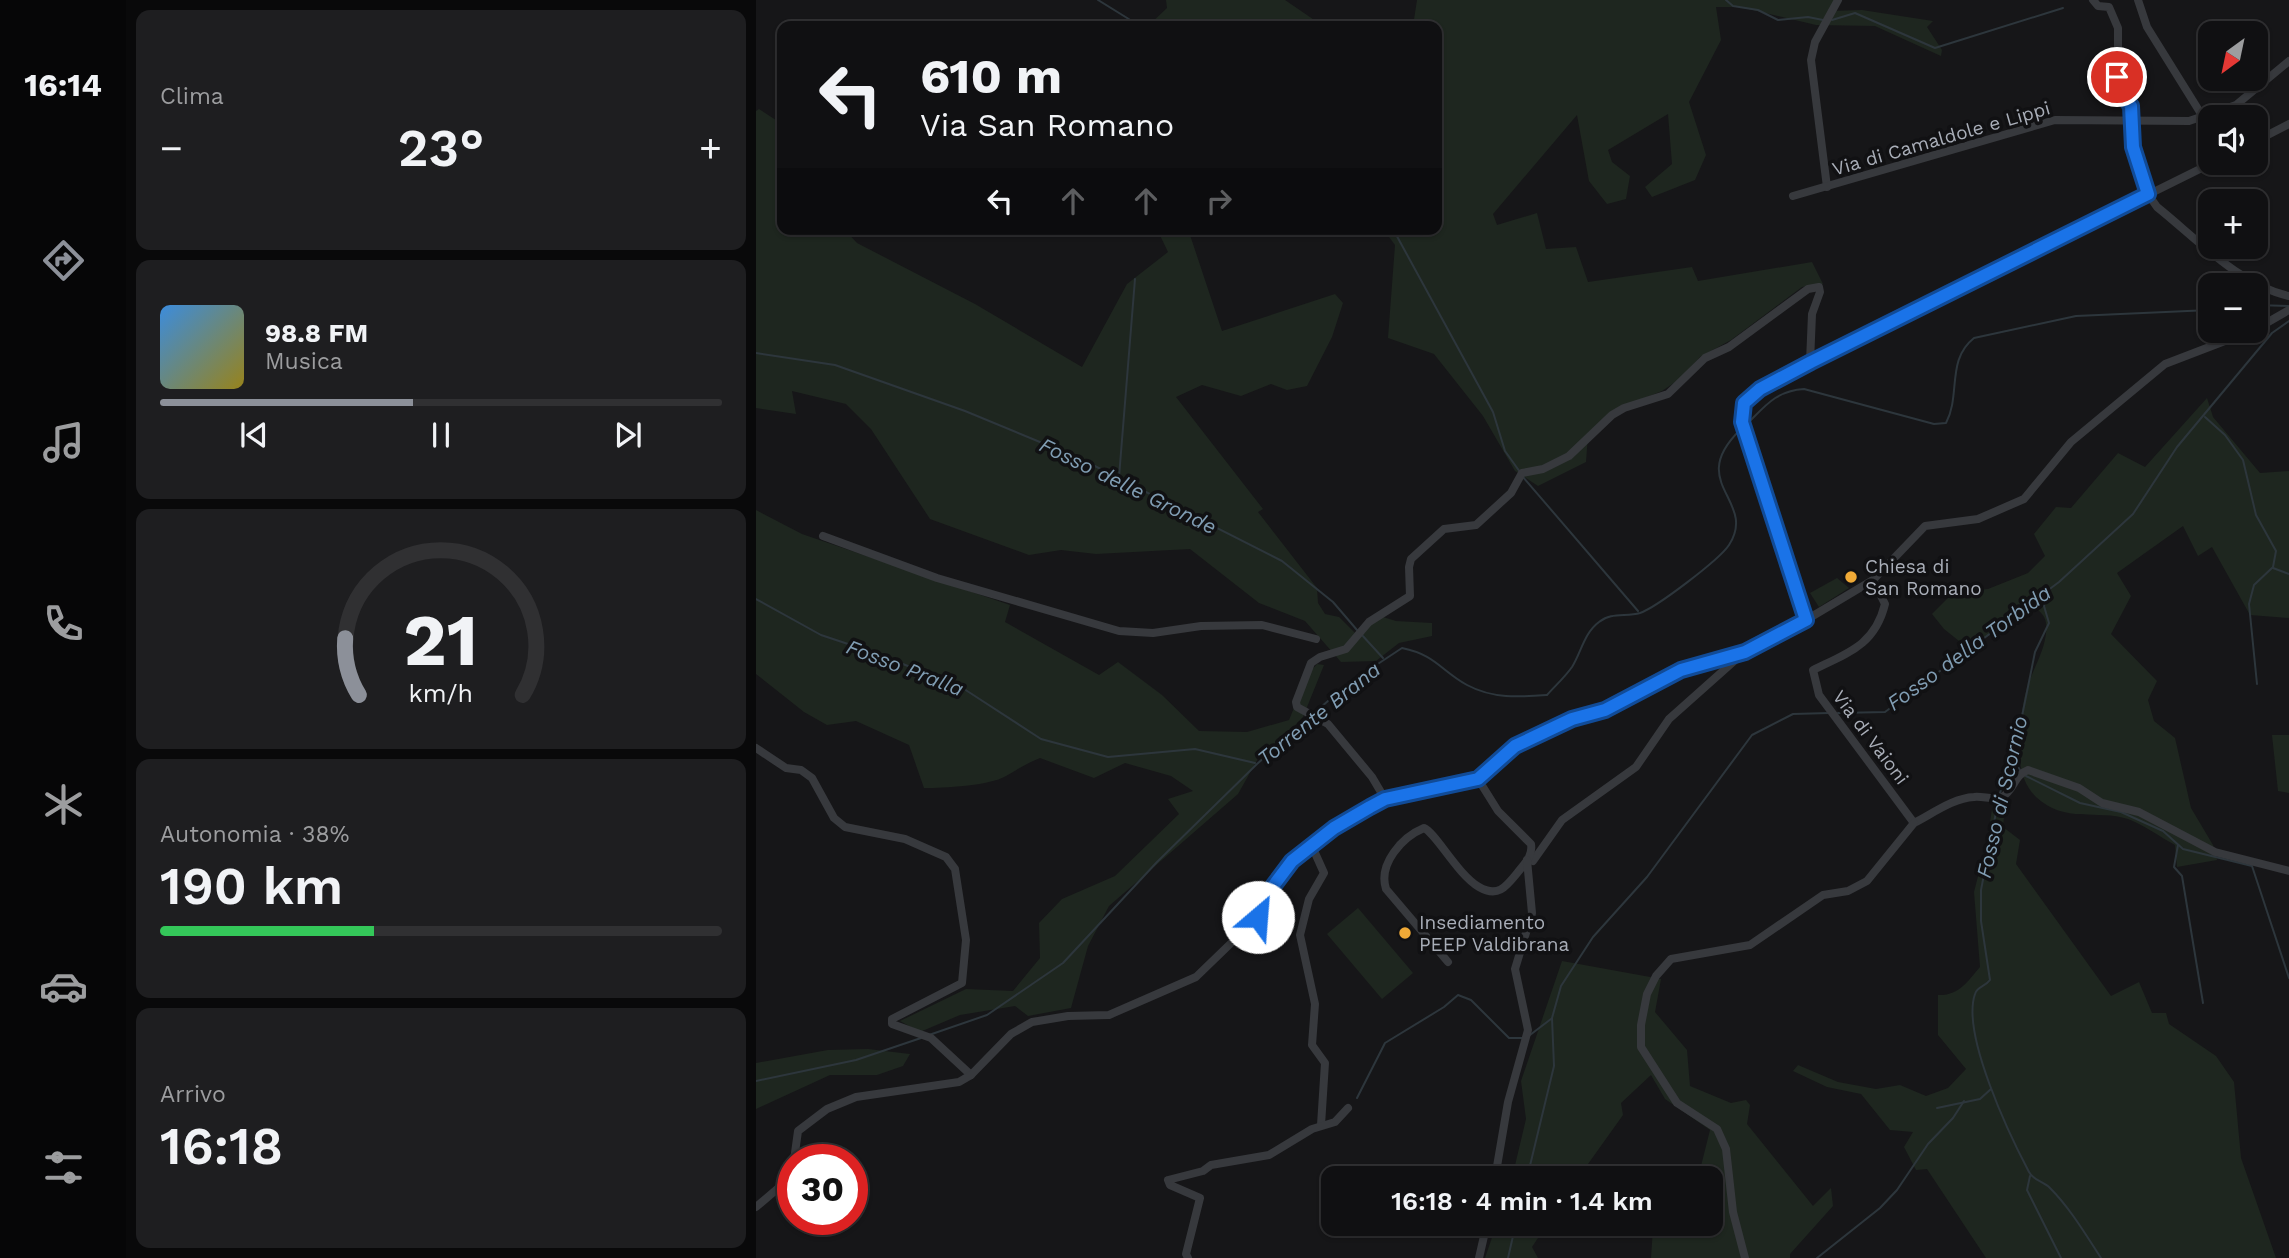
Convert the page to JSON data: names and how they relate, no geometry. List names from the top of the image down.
{
  "streets": {
    "street": ["Via di Camaldole e Lippi", "Via di Vaioni"]
  },
  "water": [
    "Fosso delle Gronde",
    "Fosso della Torbida",
    "Fosso Pralla",
    "Torrente Brana",
    "Fosso di Scornio"
  ],
  "places": ["Chiesa di San Romano", "Insediamento PEEP Valdibrana"],
  "north": "bottom left",
  "page": {
    "tabs": "16:14",
    "tile": [
      "Clima",
      ["Autonomia · 38%", "190 km"],
      ["Arrivo", "16:18"]
    ],
    "map_buttons": ["+", "−"],
    "turn": ["610 m", "Via San Romano"],
    "heat": ["−", "23°", "+"],
    "song": ["98.8 FM", "Musica"],
    "limit": "30",
    "trip": "16:18 · 4 min · 1.4 km",
    "gauge": ["21", "km/h"]
  }
}
